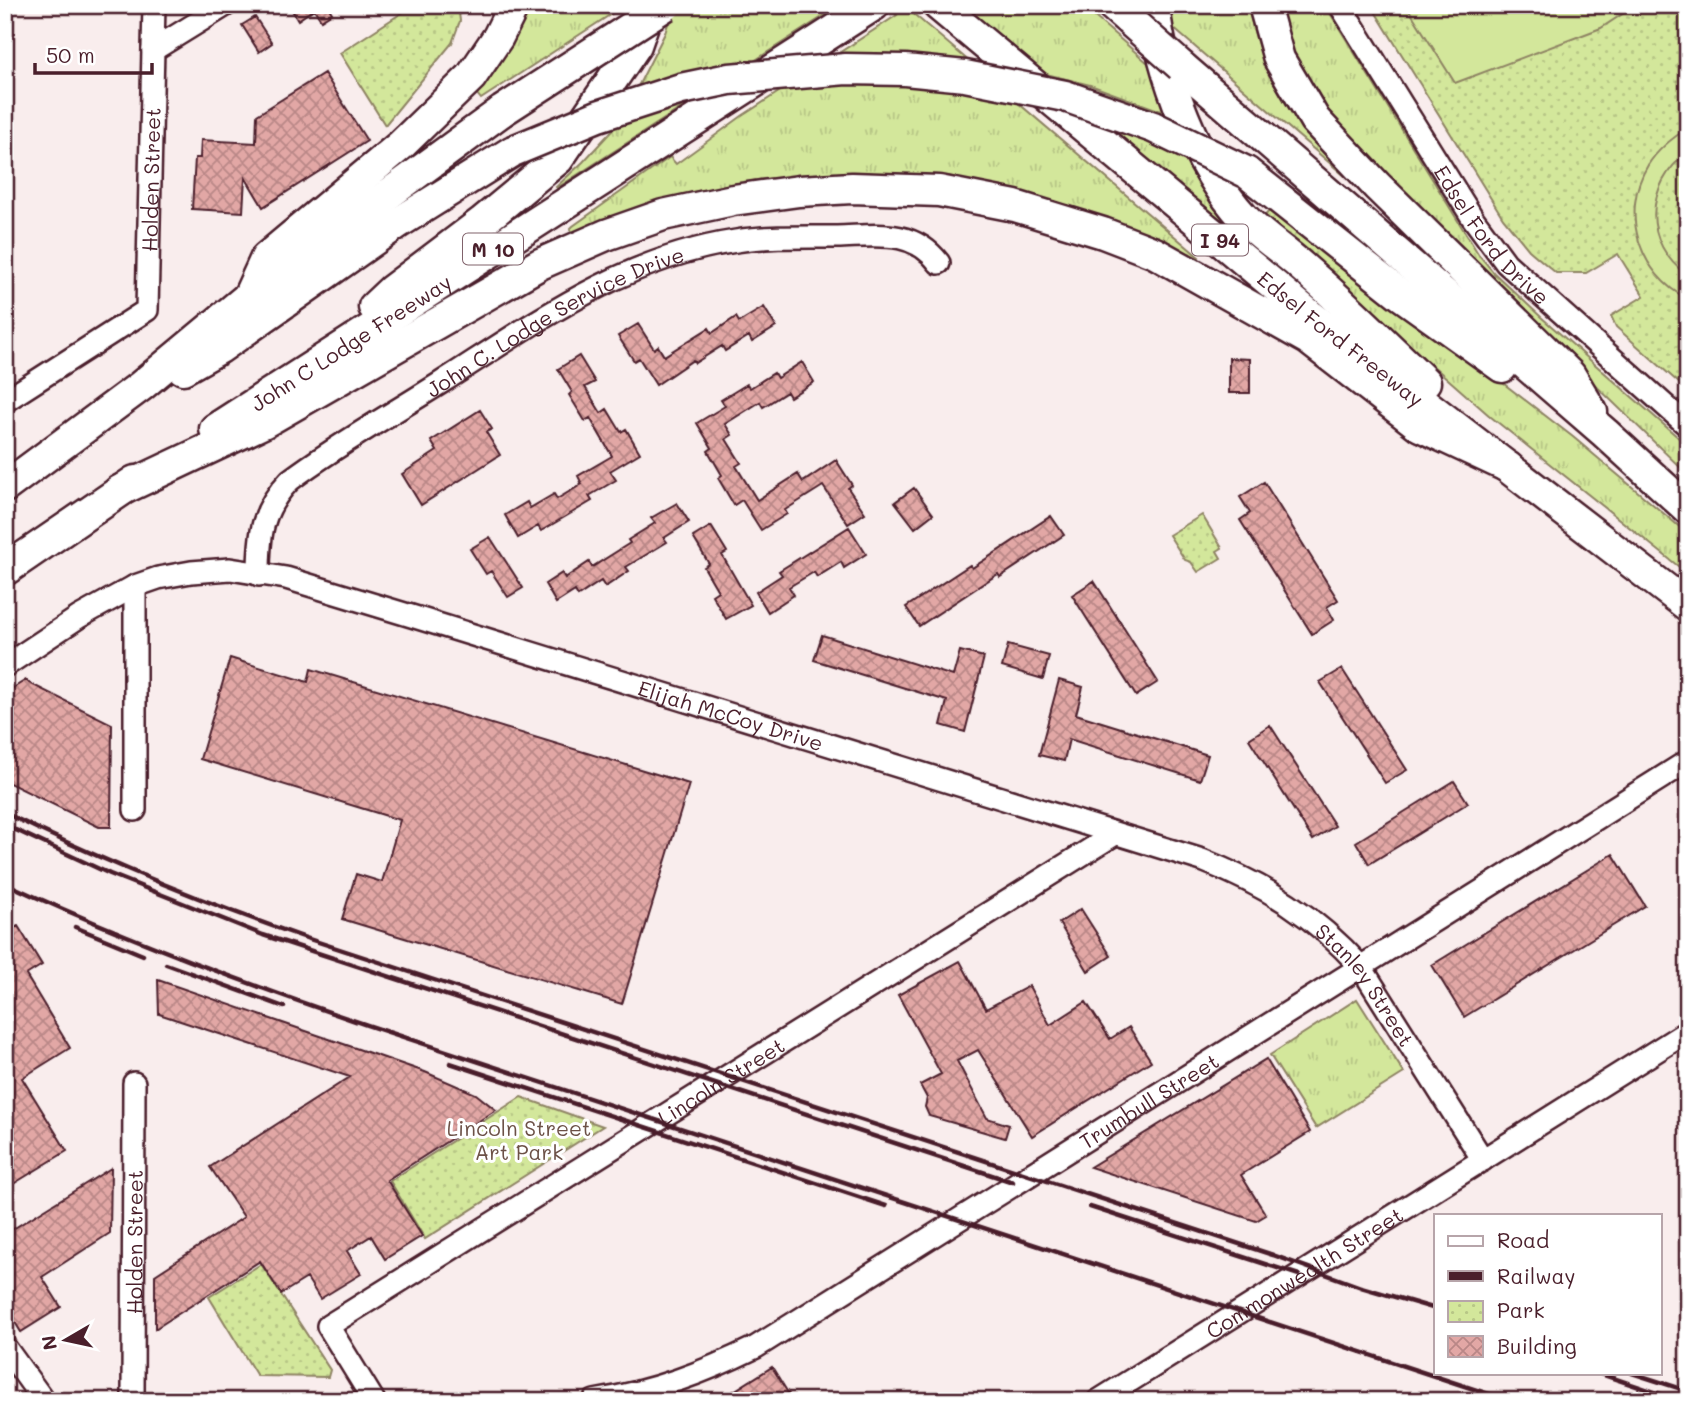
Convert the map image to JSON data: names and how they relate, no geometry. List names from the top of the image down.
{
  "streets": {
    "highway": [
      "I 94",
      "M 10",
      "Edsel Ford Freeway",
      "John C Lodge Freeway"
    ],
    "street": [
      "Holden Street",
      "Edsel Ford Drive",
      "John C. Lodge Service Drive",
      "Elijah McCoy Drive",
      "Stanley Street",
      "Lincoln Street",
      "Trumbull Street",
      "Commonwealth Street"
    ]
  },
  "crossings": [
    ["John C. Lodge Service Drive", "Elijah McCoy Drive"],
    ["Elijah McCoy Drive", "Stanley Street"],
    ["Elijah McCoy Drive", "Lincoln Street"],
    ["Stanley Street", "Trumbull Street"],
    ["Stanley Street", "Commonwealth Street"]
  ],
  "parks": ["Lincoln Street Art Park"],
  "legend": [
    "Road",
    "Railway",
    "Park",
    "Building"
  ],
  "scale_bar": "50 m",
  "north": "left"
}
